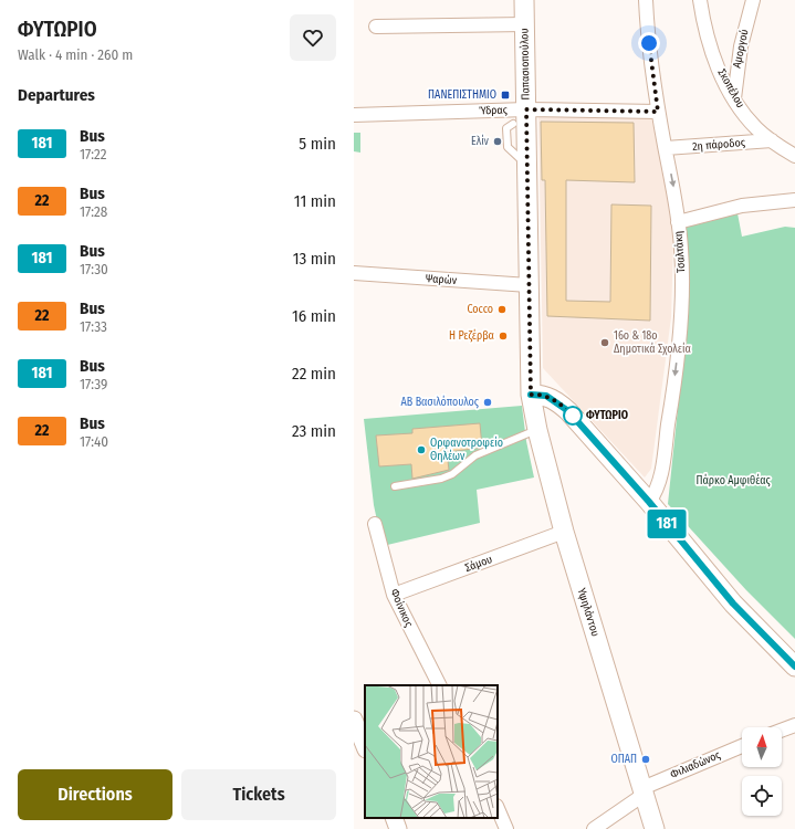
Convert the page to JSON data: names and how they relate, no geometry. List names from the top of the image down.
{
  "streets": {
    "main road": ["Παπασιοπούλου", "Υψηλάντου"],
    "street": [
      "Αμοργού",
      "Σκοπέλου",
      "Ύδρας",
      "2η πάροδος",
      "Τσαλτάκη",
      "Ψαρών",
      "Σάμου",
      "Φοίνικος",
      "Φιλιαδώνος"
    ]
  },
  "crossings": [
    ["Αμοργού", "Σκοπέλου"],
    ["Παπασιοπούλου", "Ύδρας"],
    ["Παπασιοπούλου", "Ψαρών"],
    ["Παπασιοπούλου", "Υψηλάντου"],
    ["Σκοπέλου", "2η πάροδος"],
    ["Ύδρας", "Τσαλτάκη"],
    ["2η πάροδος", "Τσαλτάκη"],
    ["Σάμου", "Φοίνικος"],
    ["Σάμου", "Υψηλάντου"],
    ["Υψηλάντου", "Φιλιαδώνος"]
  ],
  "one_way": ["Τσαλτάκη"],
  "parks": ["Πάρκο Αμφιθέας"],
  "places": {
    "transit": ["ΠΑΝΕΠΙΣΤΗΜΙΟ"],
    "other": [
      "Ελίν",
      "Cocco",
      "Η Ρεζέρβα",
      "16ο & 18ο Δημοτικά Σχολεία",
      "ΑΒ Βασιλόπουλος",
      "ΦΥΤΩΡΙΟ",
      "Ορφανοτροφείο Θηλέων",
      "ΟΠΑΠ"
    ]
  },
  "lines": ["bus line 181"],
  "north": "top",
  "page": {
    "heading": [
      ["ΦΥΤΩΡΙΟ", "Walk · 4 min · 260 m"],
      "Departures"
    ],
    "on_map": "181",
    "list": [
      {
        "mark": "181",
        "name": "Bus",
        "note": "17:22",
        "value": "5 min"
      },
      {
        "mark": "22",
        "name": "Bus",
        "note": "17:28",
        "value": "11 min"
      },
      {
        "mark": "181",
        "name": "Bus",
        "note": "17:30",
        "value": "13 min"
      },
      {
        "mark": "22",
        "name": "Bus",
        "note": "17:33",
        "value": "16 min"
      },
      {
        "mark": "181",
        "name": "Bus",
        "note": "17:39",
        "value": "22 min"
      },
      {
        "mark": "22",
        "name": "Bus",
        "note": "17:40",
        "value": "23 min"
      }
    ],
    "buttons": ["Directions", "Tickets"]
  }
}
